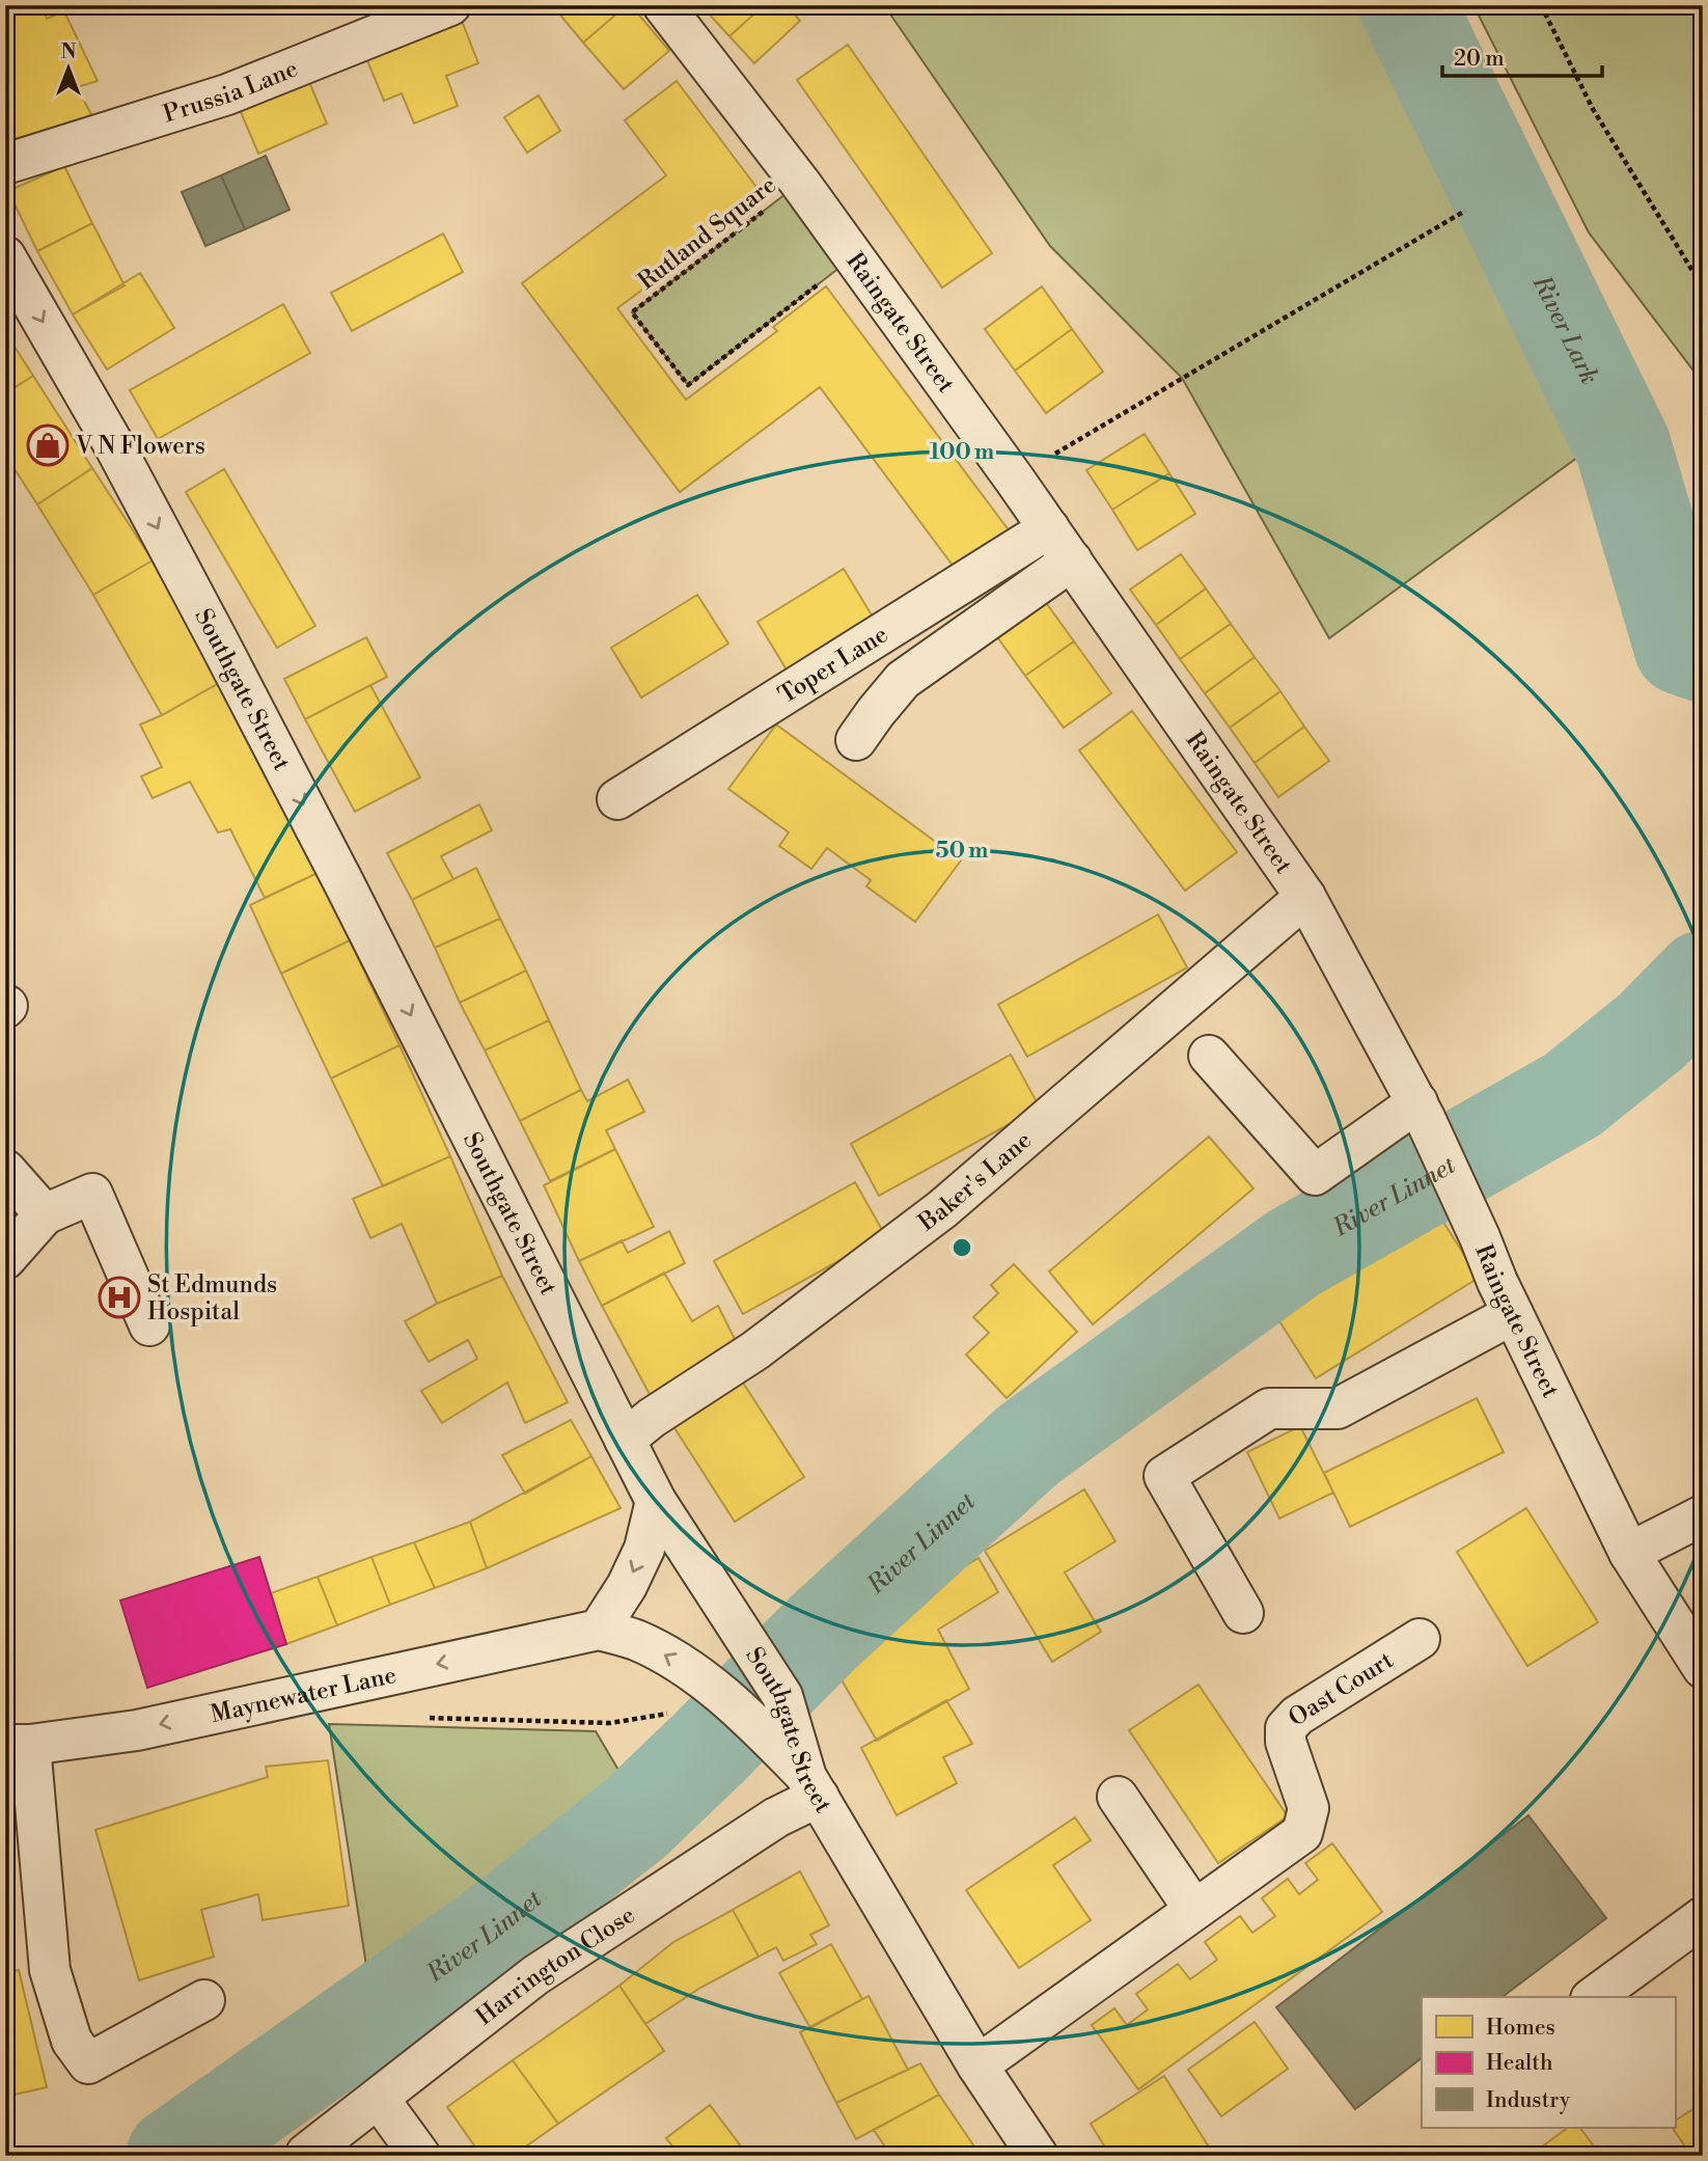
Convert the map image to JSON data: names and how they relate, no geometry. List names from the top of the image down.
{
  "streets": {
    "street": [
      "Prussia Lane",
      "Raingate Street",
      "Toper Lane",
      "Southgate Street",
      "Baker's Lane",
      "Oast Court",
      "Maynewater Lane",
      "Harrington Close"
    ],
    "path": ["Rutland Square"]
  },
  "crossings": [
    ["Rutland Square", "Raingate Street"],
    ["Raingate Street", "Toper Lane"],
    ["Raingate Street", "Baker's Lane"],
    ["Southgate Street", "Baker's Lane"],
    ["Southgate Street", "Oast Court"],
    ["Southgate Street", "Maynewater Lane"],
    ["Southgate Street", "Harrington Close"],
    ["Maynewater Lane", "Harrington Close"]
  ],
  "one_way": ["Southgate Street", "Maynewater Lane"],
  "water": ["River Lark", "River Linnet"],
  "places": {
    "shop": ["V N Flowers"],
    "hospital": ["St Edmunds Hospital"]
  },
  "legend": ["Homes", "Health", "Industry"],
  "scale_bar": "20 m",
  "north": "top",
  "rings": ["100 m", "50 m"]
}
